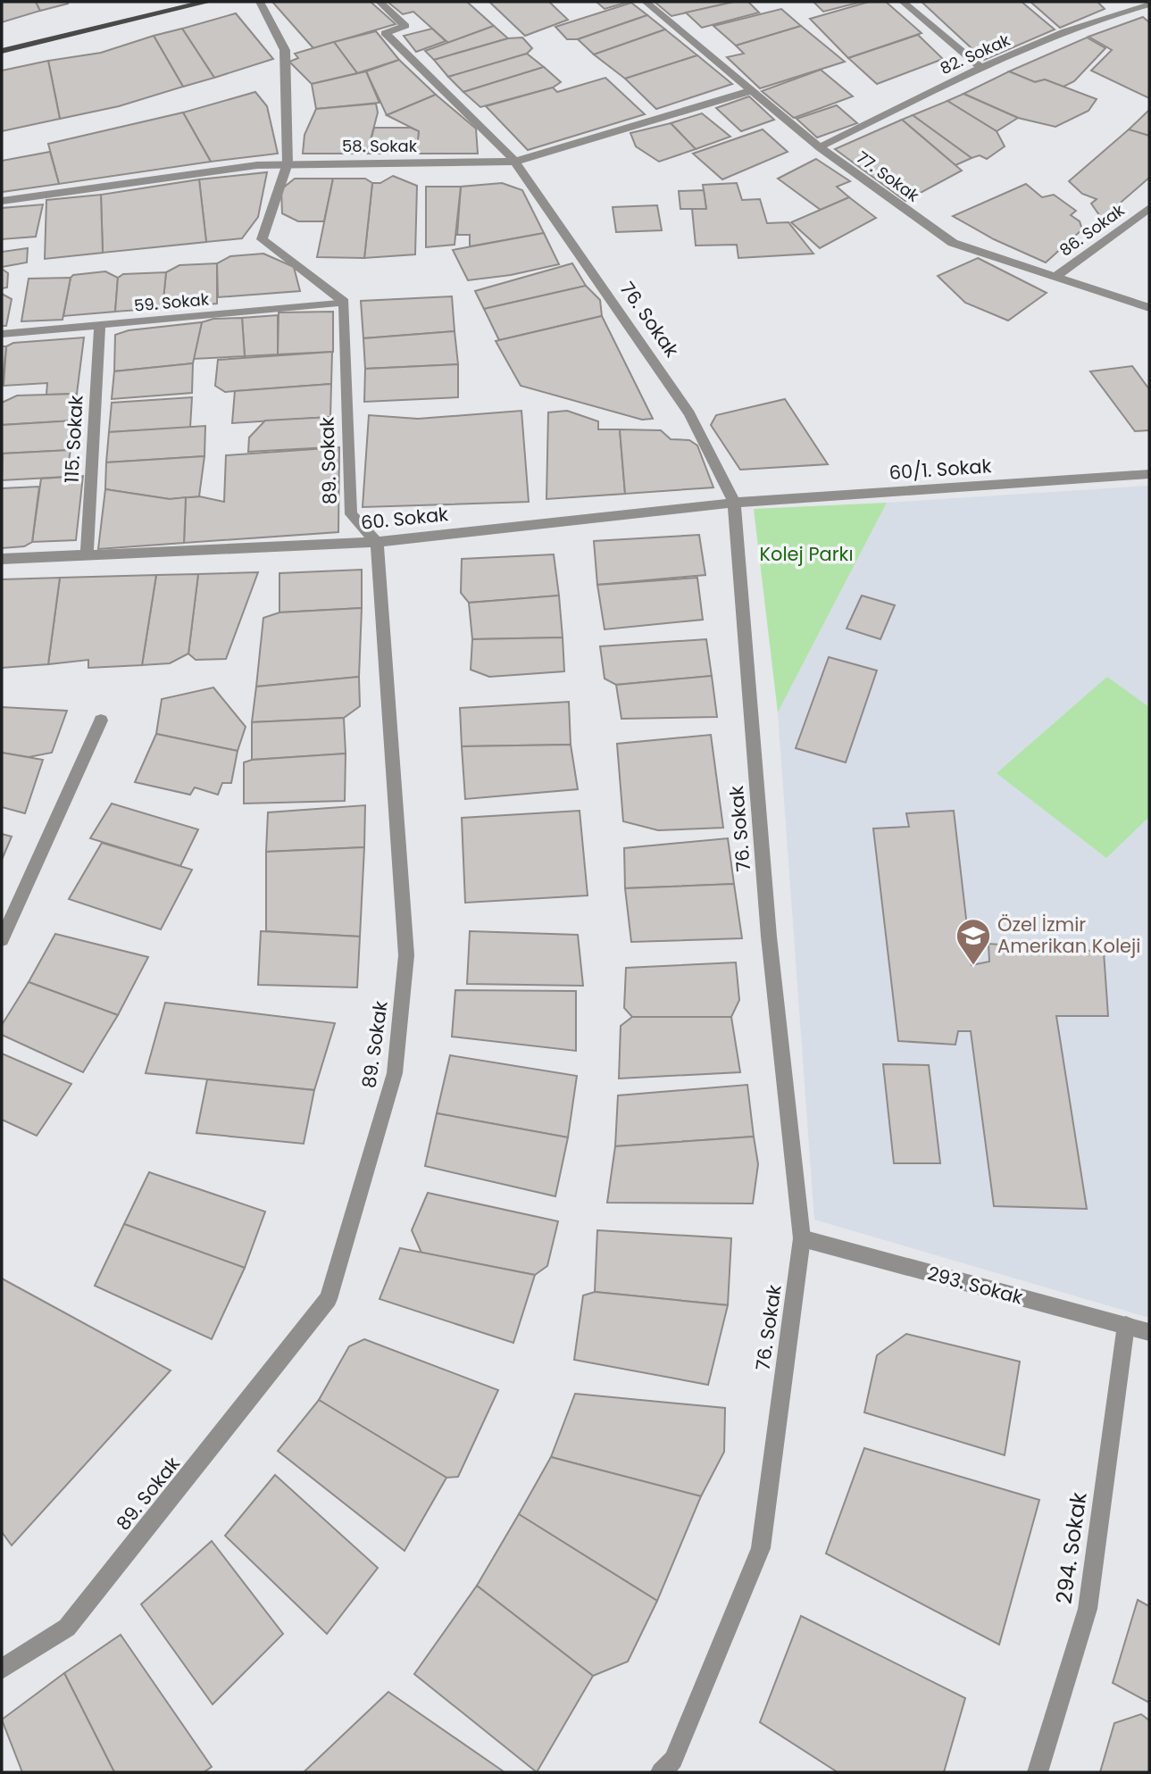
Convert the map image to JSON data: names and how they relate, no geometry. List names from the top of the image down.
{
  "streets": {
    "street": [
      "82. Sokak",
      "58. Sokak",
      "77. Sokak",
      "86. Sokak",
      "59. Sokak",
      "76. Sokak",
      "115. Sokak",
      "89. Sokak",
      "60/1. Sokak",
      "60. Sokak",
      "293. Sokak",
      "294. Sokak"
    ]
  },
  "crossings": [
    ["82. Sokak", "77. Sokak"],
    ["58. Sokak", "77. Sokak"],
    ["58. Sokak", "76. Sokak"],
    ["77. Sokak", "86. Sokak"],
    ["59. Sokak", "115. Sokak"],
    ["59. Sokak", "89. Sokak"],
    ["76. Sokak", "60/1. Sokak"],
    ["76. Sokak", "60. Sokak"],
    ["76. Sokak", "293. Sokak"],
    ["115. Sokak", "60. Sokak"],
    ["89. Sokak", "60. Sokak"],
    ["60/1. Sokak", "60. Sokak"],
    ["293. Sokak", "294. Sokak"]
  ],
  "parks": ["Kolej Parkı"],
  "places": {
    "school or university": ["Özel İzmir Amerikan Koleji"]
  }
}
